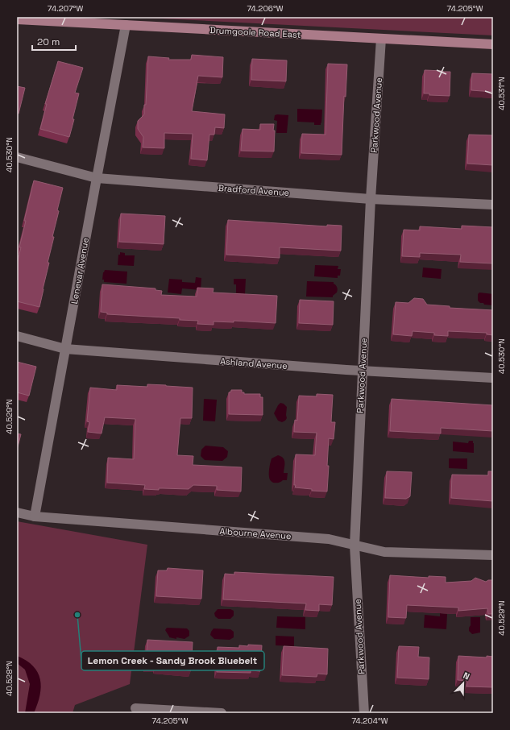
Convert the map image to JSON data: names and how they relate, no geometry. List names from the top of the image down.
{
  "streets": {
    "main road": ["Drumgoole Road East"],
    "street": [
      "Parkwood Avenue",
      "Bradford Avenue",
      "Lenevar Avenue",
      "Ashland Avenue",
      "Albourne Avenue"
    ]
  },
  "crossings": [
    ["Drumgoole Road East", "Parkwood Avenue"],
    ["Drumgoole Road East", "Lenevar Avenue"],
    ["Parkwood Avenue", "Bradford Avenue"],
    ["Parkwood Avenue", "Ashland Avenue"],
    ["Parkwood Avenue", "Albourne Avenue"],
    ["Bradford Avenue", "Lenevar Avenue"],
    ["Lenevar Avenue", "Ashland Avenue"],
    ["Lenevar Avenue", "Albourne Avenue"]
  ],
  "places": ["Lemon Creek - Sandy Brook Bluebelt"],
  "scale_bar": "20 m",
  "north": "top right",
  "coordinates": [
    "74.207°W",
    "74.206°W",
    "74.205°W",
    "40.531°N",
    "40.530°N",
    "40.529°N",
    "40.528°N",
    "74.204°W"
  ]
}
